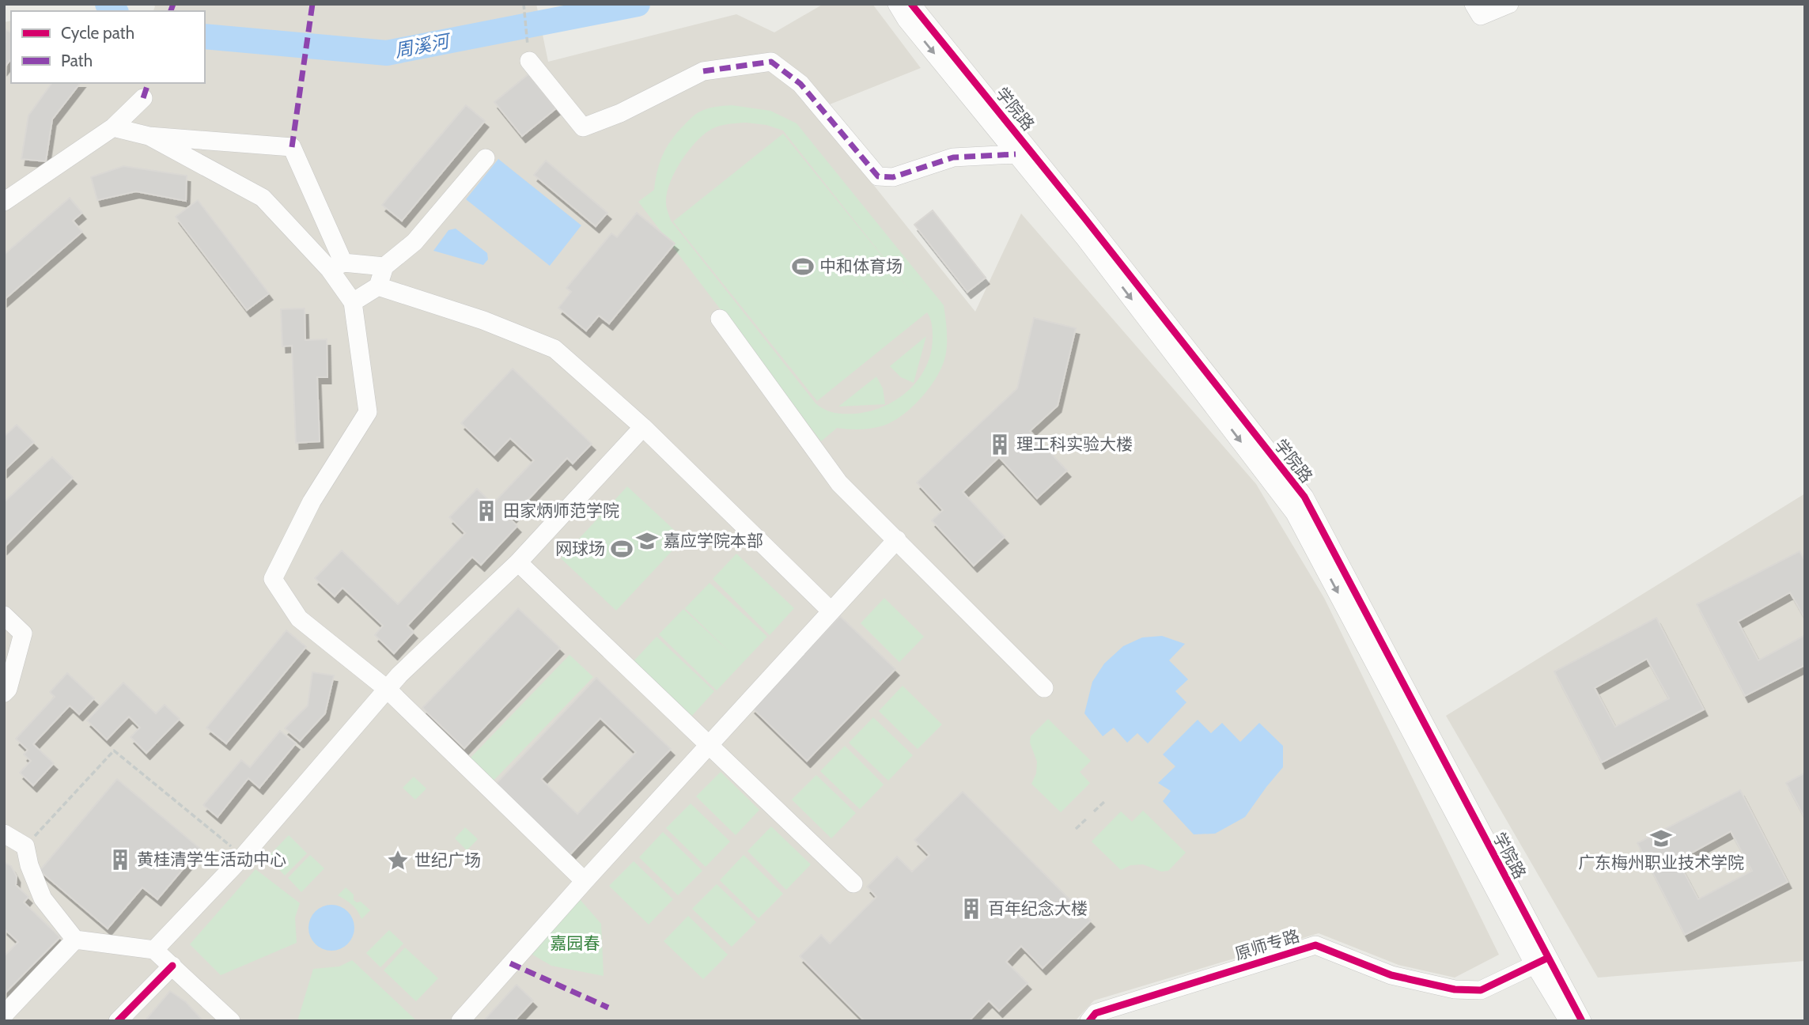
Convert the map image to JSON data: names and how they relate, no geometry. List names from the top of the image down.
{
  "streets": {
    "street": ["学院路", "原师专路"]
  },
  "crossings": [
    ["学院路", "原师专路"]
  ],
  "water": ["周溪河"],
  "parks": ["嘉园春"],
  "places": {
    "sports": ["中和体育场", "网球场"],
    "building": [
      "理工科实验大楼",
      "田家炳师范学院",
      "黄桂清学生活动中心",
      "百年纪念大楼"
    ],
    "school or university": ["嘉应学院本部", "广东梅州职业技术学院"],
    "place": ["世纪广场"]
  },
  "legend": ["Cycle path", "Path"]
}
